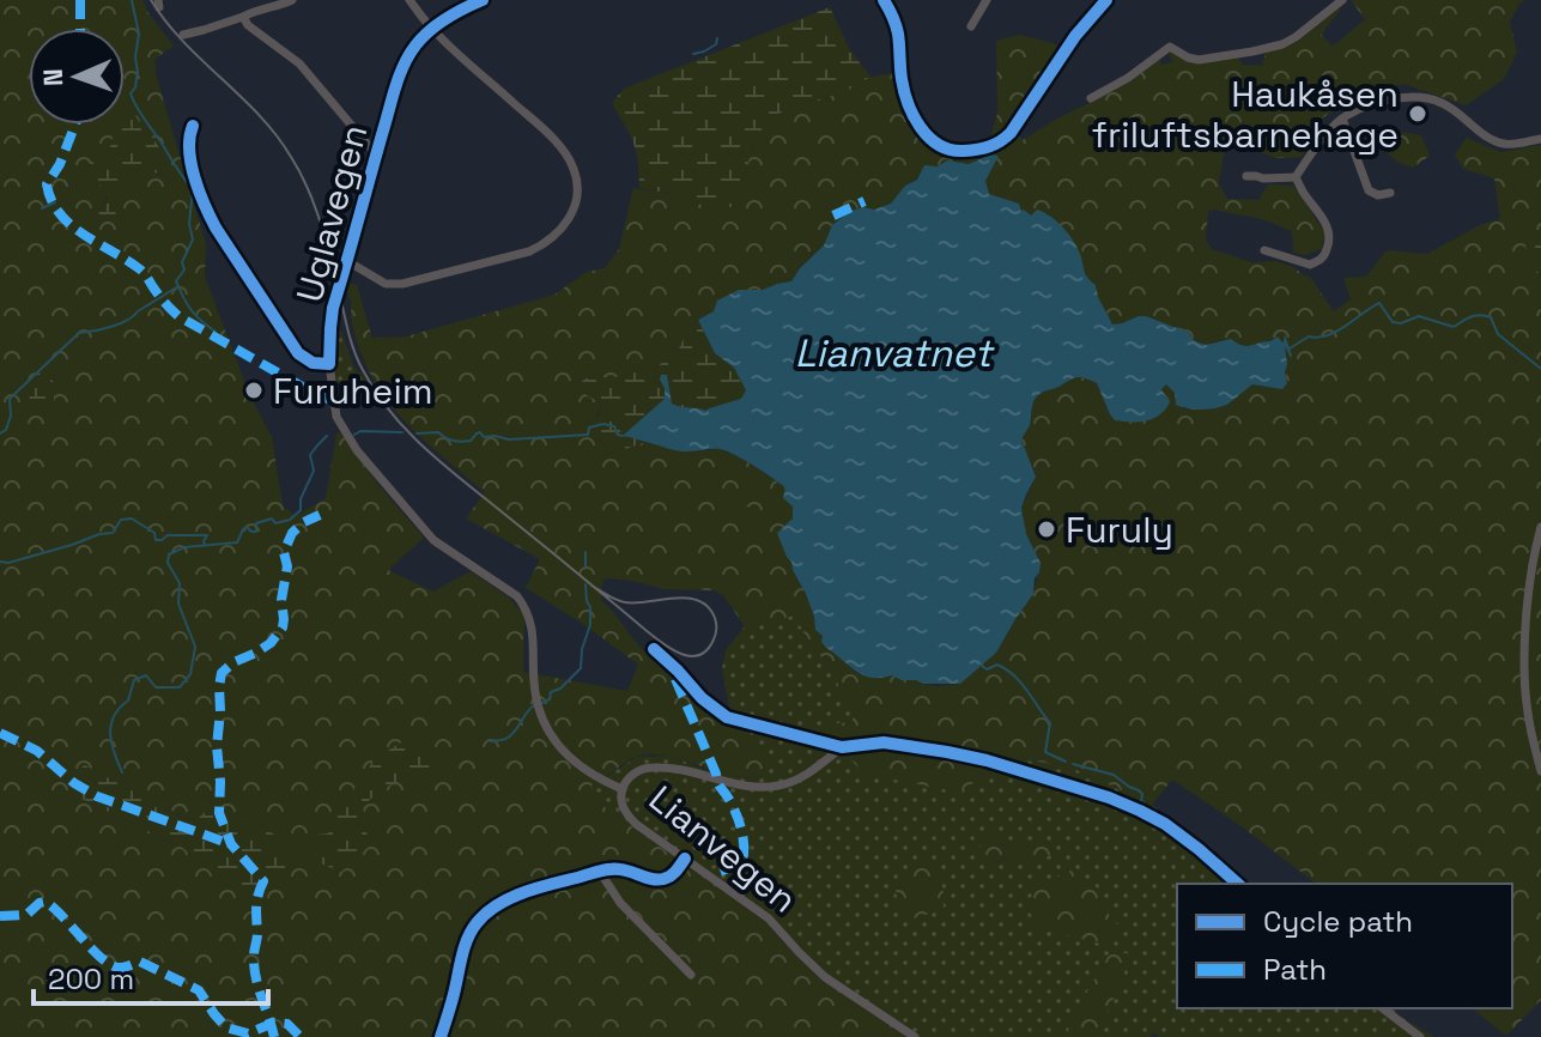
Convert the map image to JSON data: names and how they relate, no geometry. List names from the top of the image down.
{
  "streets": {
    "street": ["Uglavegen", "Lianvegen"]
  },
  "crossings": [
    ["Uglavegen", "Lianvegen"]
  ],
  "water": ["Lianvatnet"],
  "places": ["Haukåsen friluftsbarnehage", "Furuheim", "Furuly"],
  "legend": ["Cycle path", "Path"],
  "scale_bar": "200 m",
  "north": "left"
}
